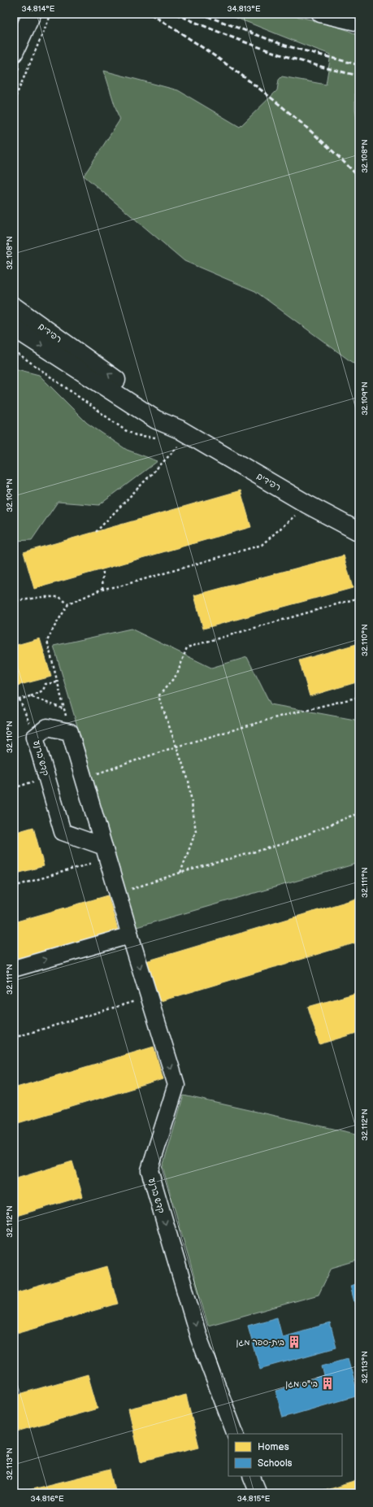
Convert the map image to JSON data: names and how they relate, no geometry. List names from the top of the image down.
{
  "streets": {
    "street": ["רפידים", "קדש ברנע"]
  },
  "one_way": ["קדש ברנע"],
  "places": {
    "building": ["בית-ספר מגן", "בי\"ס מגן"]
  },
  "legend": ["Homes", "Schools"],
  "coordinates": [
    "34.814°E",
    "34.813°E",
    "32.108°N",
    "32.109°N",
    "32.110°N",
    "32.111°N",
    "32.112°N",
    "32.113°N",
    "34.816°E",
    "34.815°E"
  ]
}
